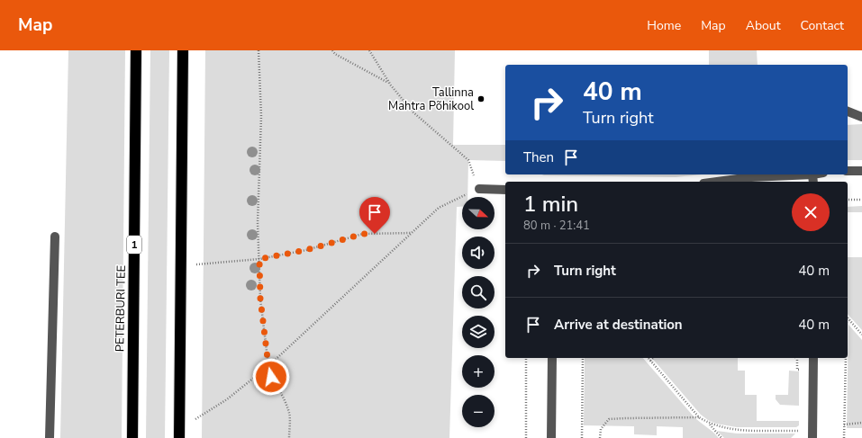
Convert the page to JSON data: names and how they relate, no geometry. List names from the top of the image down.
{
  "streets": {
    "highway": ["1", "PETERBURI TEE"]
  },
  "places": ["Tallinna Mahtra Põhikool"],
  "north": "right",
  "page": {
    "header": "Map",
    "nav": [
      "Home",
      "Map",
      "About",
      "Contact"
    ],
    "turn": ["40 m", "Turn right"],
    "then": "Then",
    "heading": ["1 min", "80 m · 21:41"],
    "map_buttons": ["+", "−"],
    "list": [
      {
        "name": "Turn right",
        "value": "40 m"
      },
      {
        "name": "Arrive at destination",
        "value": "40 m"
      }
    ]
  }
}
